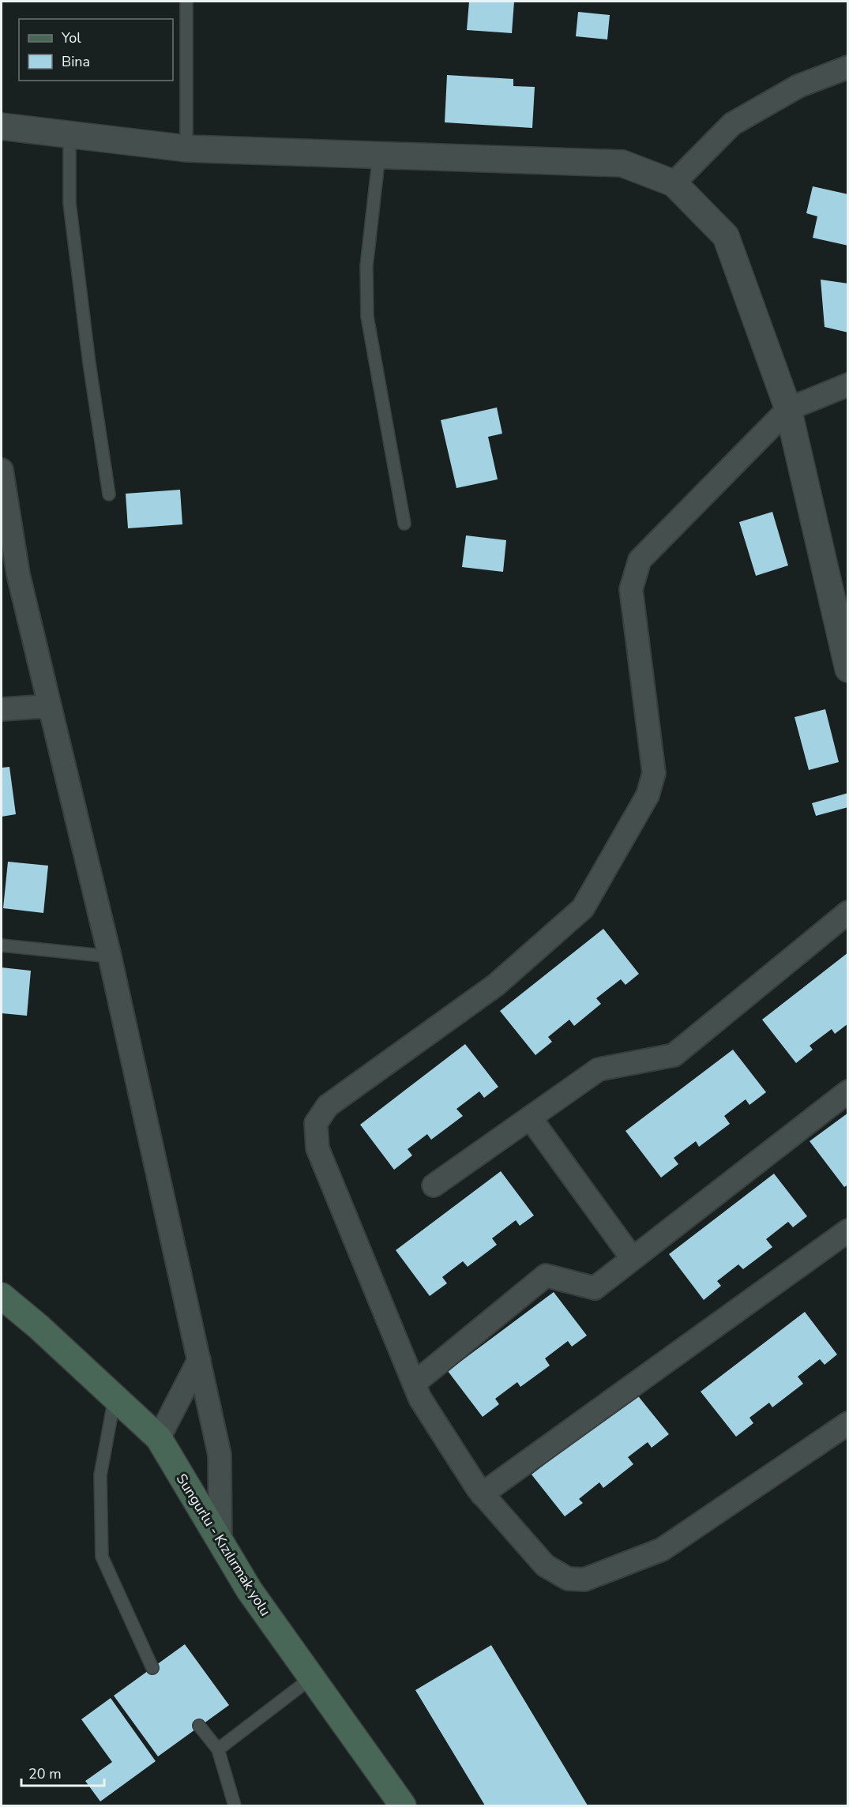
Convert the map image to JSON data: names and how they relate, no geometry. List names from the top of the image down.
{
  "streets": {
    "main road": ["Sungurlu - Kızılırmak yolu"]
  },
  "legend": ["Yol", "Bina"],
  "scale_bar": "20 m"
}
